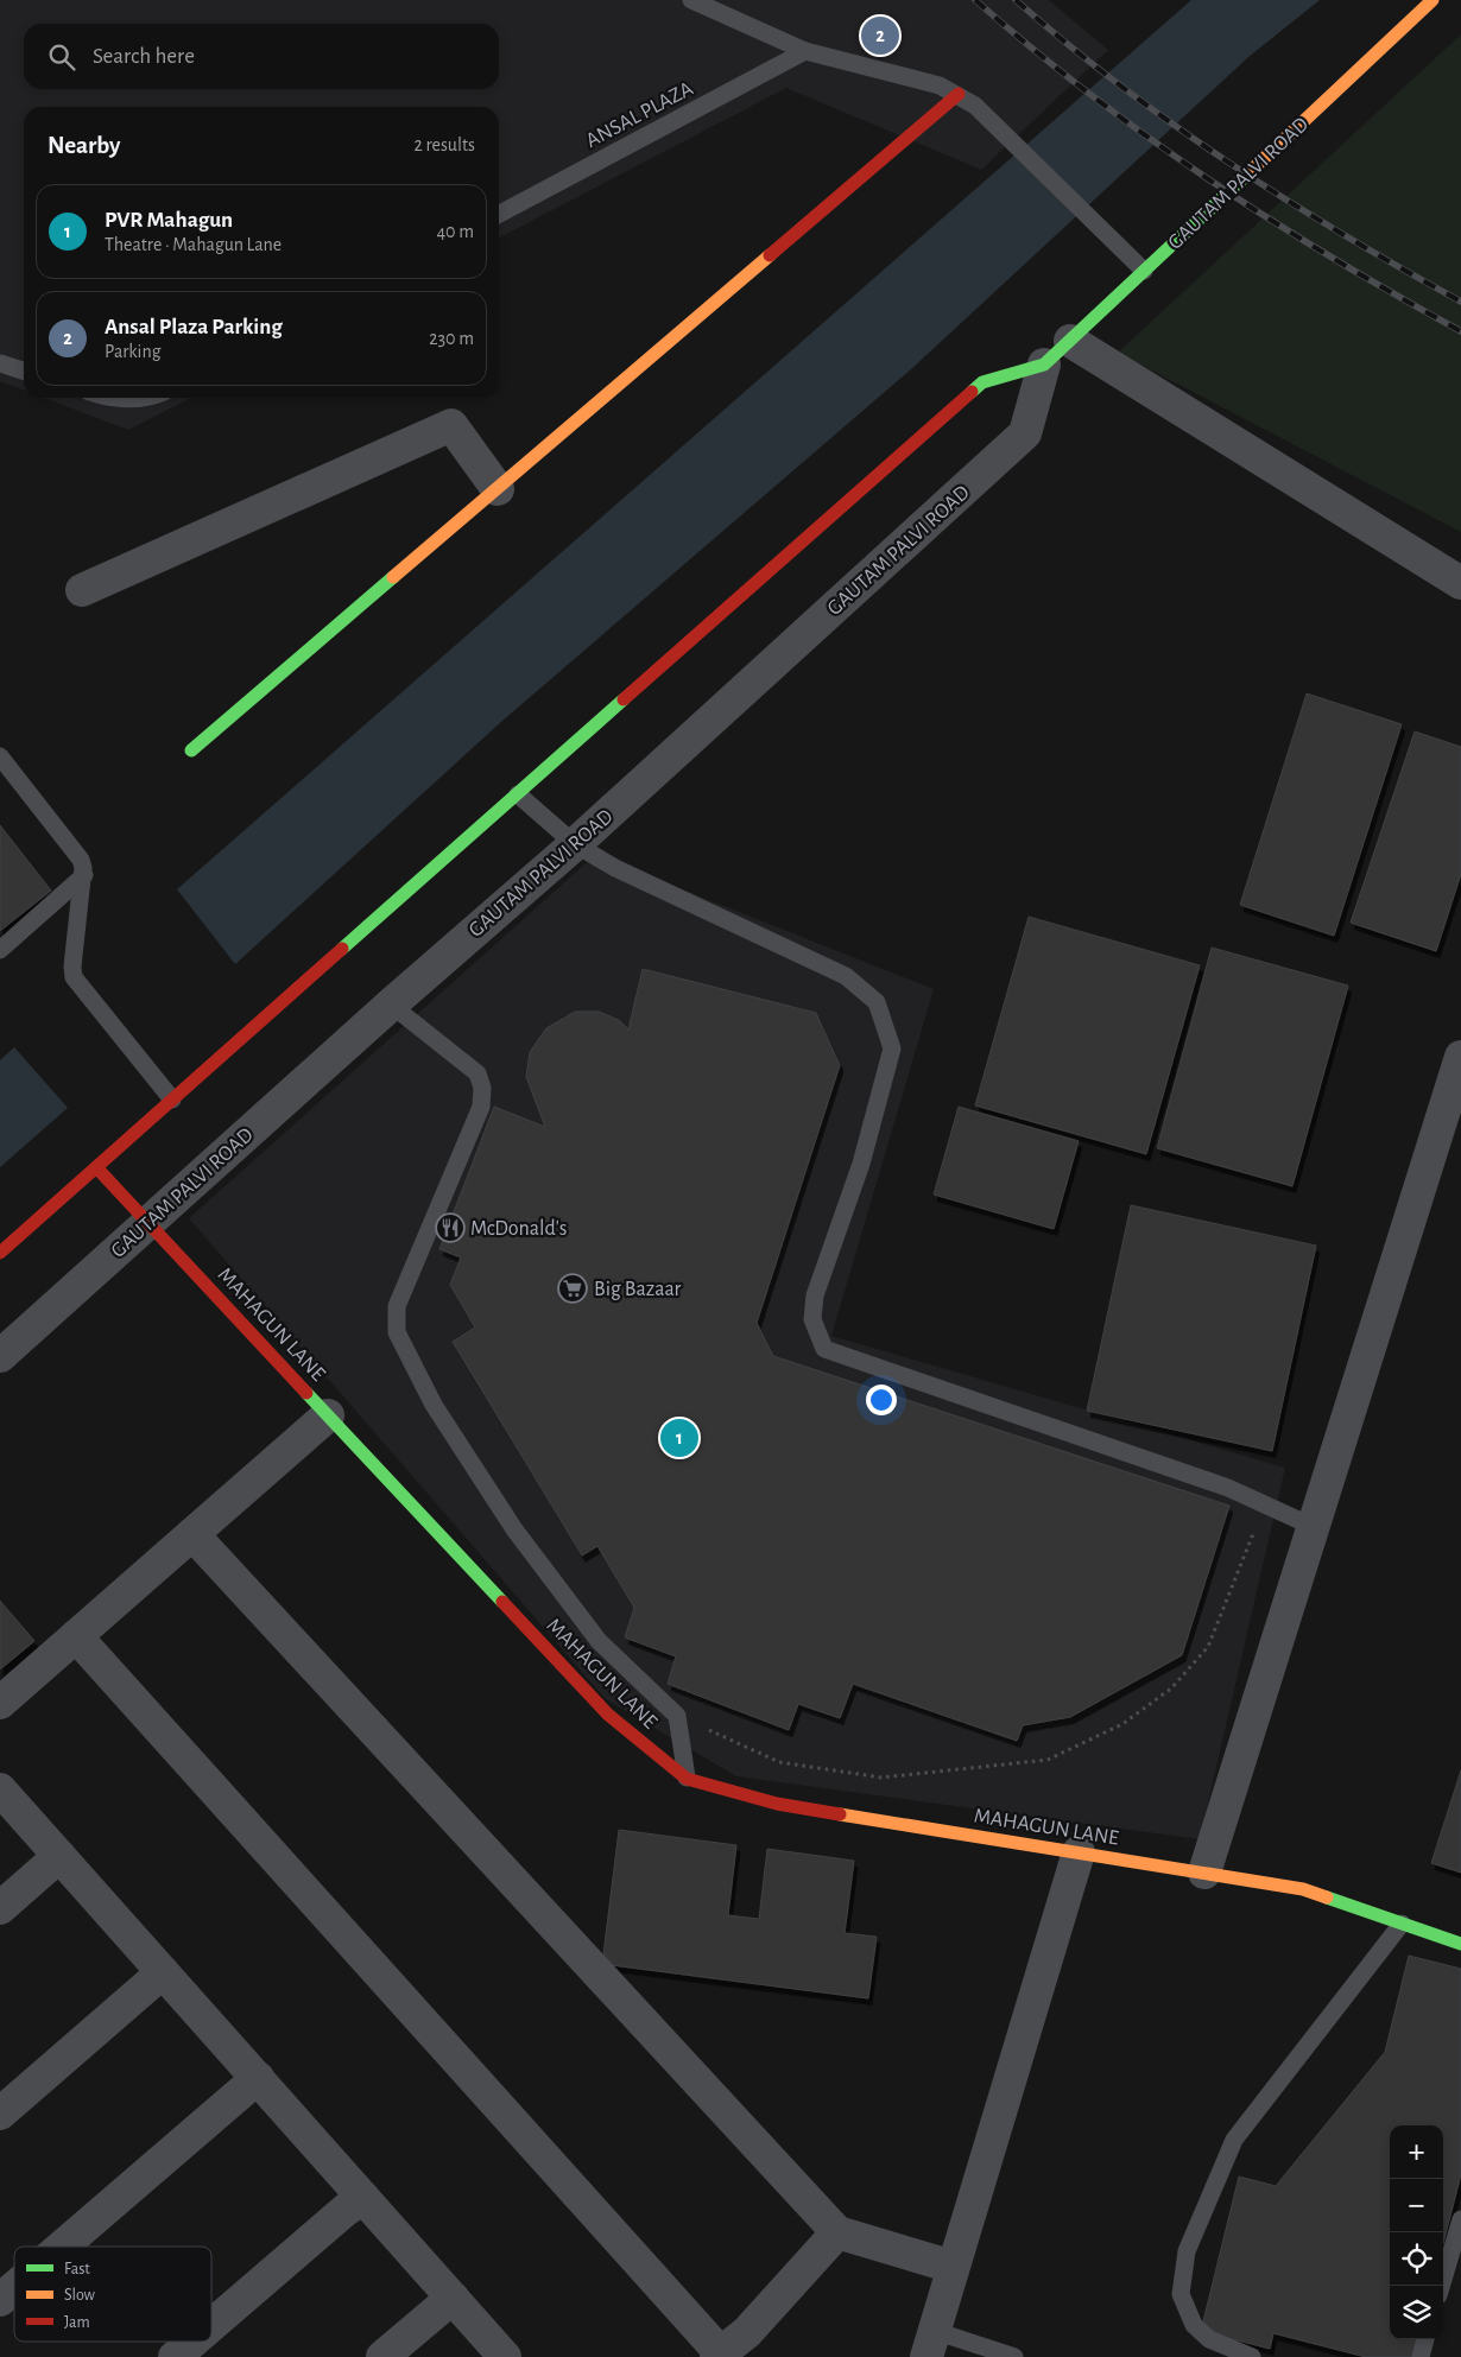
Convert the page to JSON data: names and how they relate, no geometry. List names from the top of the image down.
{
  "streets": {
    "street": ["GAUTAM PALVI ROAD", "MAHAGUN LANE"],
    "lane": ["ANSAL PLAZA"]
  },
  "crossings": [
    ["GAUTAM PALVI ROAD", "MAHAGUN LANE"]
  ],
  "places": {
    "restaurant": ["McDonald's"],
    "supermarket": ["Big Bazaar"]
  },
  "legend": ["Fast", "Slow", "Jam"],
  "page": {
    "pins": ["2", "1"],
    "search": "Search here",
    "heading": ["Nearby", "2 results"],
    "list": [
      {
        "mark": "1",
        "name": "PVR Mahagun",
        "note": "Theatre · Mahagun Lane",
        "value": "40 m"
      },
      {
        "mark": "2",
        "name": "Ansal Plaza Parking",
        "note": "Parking",
        "value": "230 m"
      }
    ],
    "map_buttons": ["+", "−"]
  }
}
